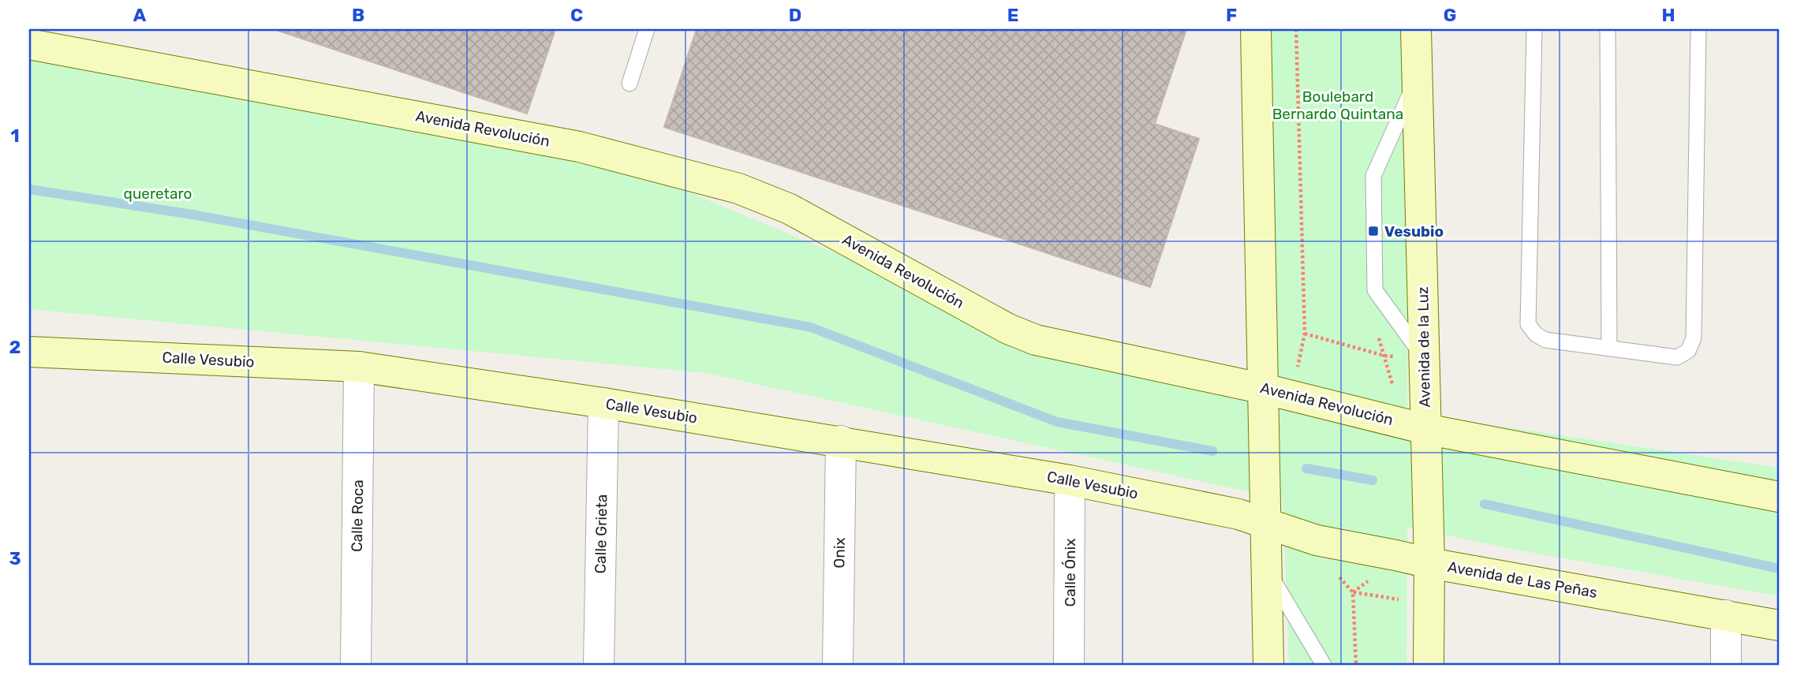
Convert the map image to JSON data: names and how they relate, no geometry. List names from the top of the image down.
{
  "streets": {
    "street": [
      "Avenida Revolución",
      "Avenida de la Luz",
      "Calle Vesubio",
      "Calle Roca",
      "Calle Grieta",
      "Onix",
      "Calle Ónix",
      "Avenida de Las Peñas"
    ]
  },
  "crossings": [
    ["Avenida Revolución", "Avenida de la Luz"],
    ["Avenida de la Luz", "Avenida de Las Peñas"],
    ["Calle Vesubio", "Calle Roca"],
    ["Calle Vesubio", "Calle Grieta"],
    ["Calle Vesubio", "Onix"],
    ["Calle Vesubio", "Calle Ónix"],
    ["Calle Vesubio", "Avenida de Las Peñas"]
  ],
  "parks": ["Boulebard Bernardo Quintana", "queretaro"],
  "places": {
    "transit": ["Vesubio"]
  },
  "grid": {
    "columns": [
      "A",
      "B",
      "C",
      "D",
      "E",
      "F",
      "G",
      "H"
    ],
    "rows": ["1", "2", "3"]
  }
}
